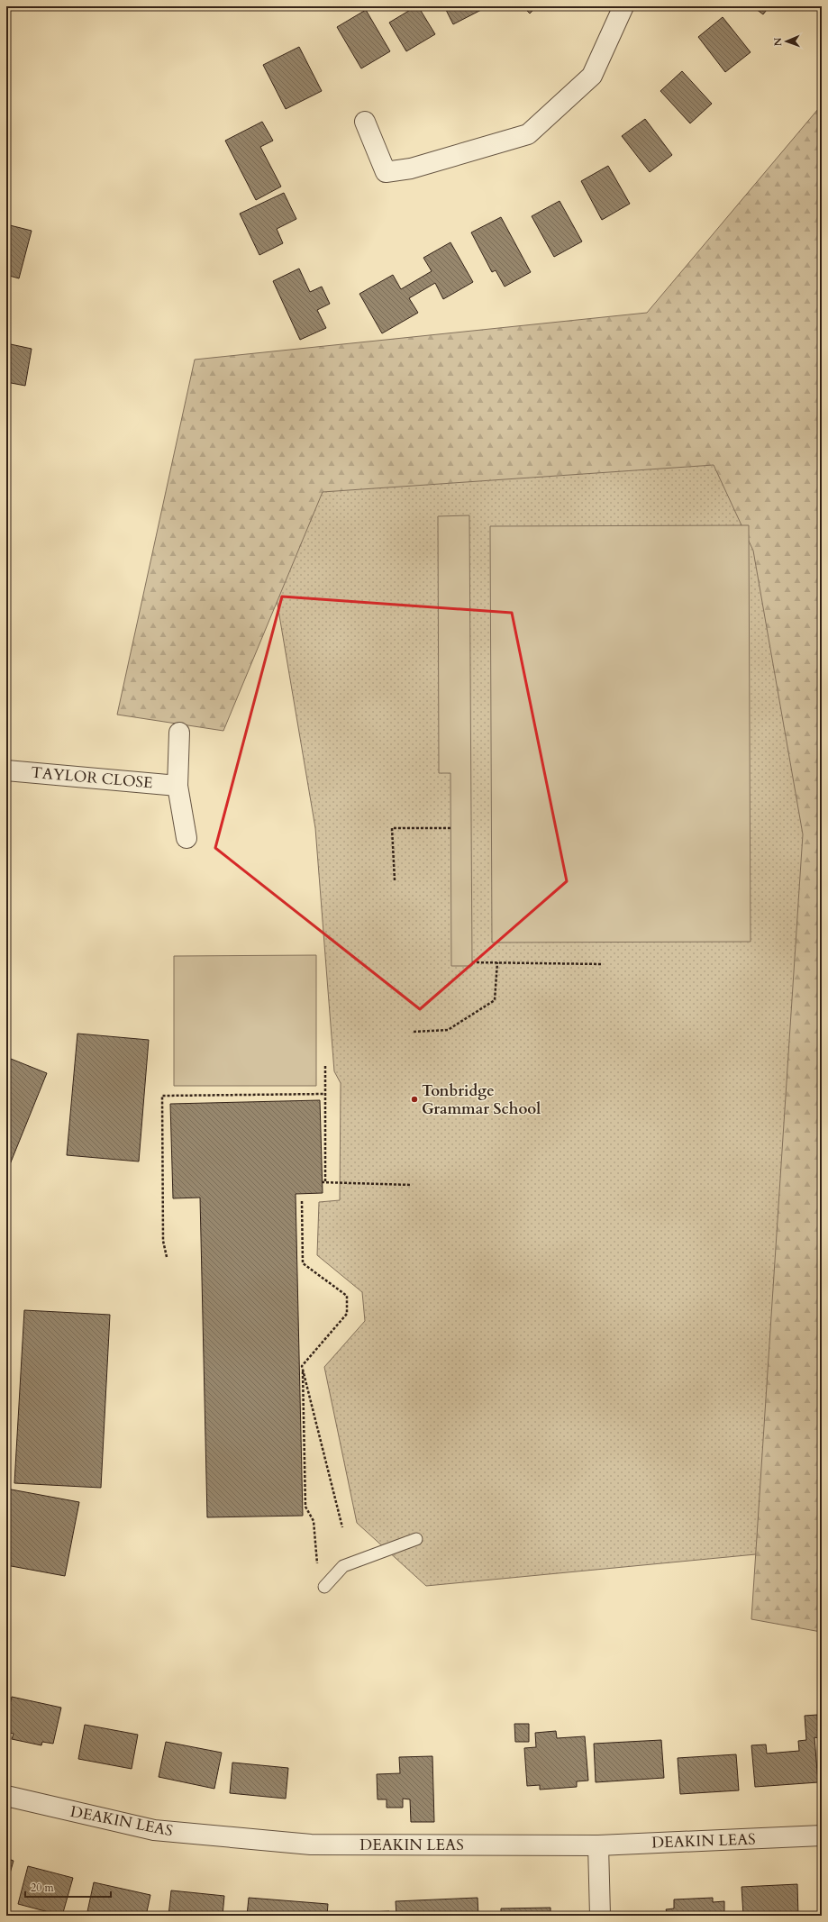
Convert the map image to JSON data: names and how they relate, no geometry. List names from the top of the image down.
{
  "streets": {
    "street": ["TAYLOR CLOSE", "DEAKIN LEAS"]
  },
  "places": ["Tonbridge Grammar School"],
  "scale_bar": "20 m",
  "north": "left"
}
